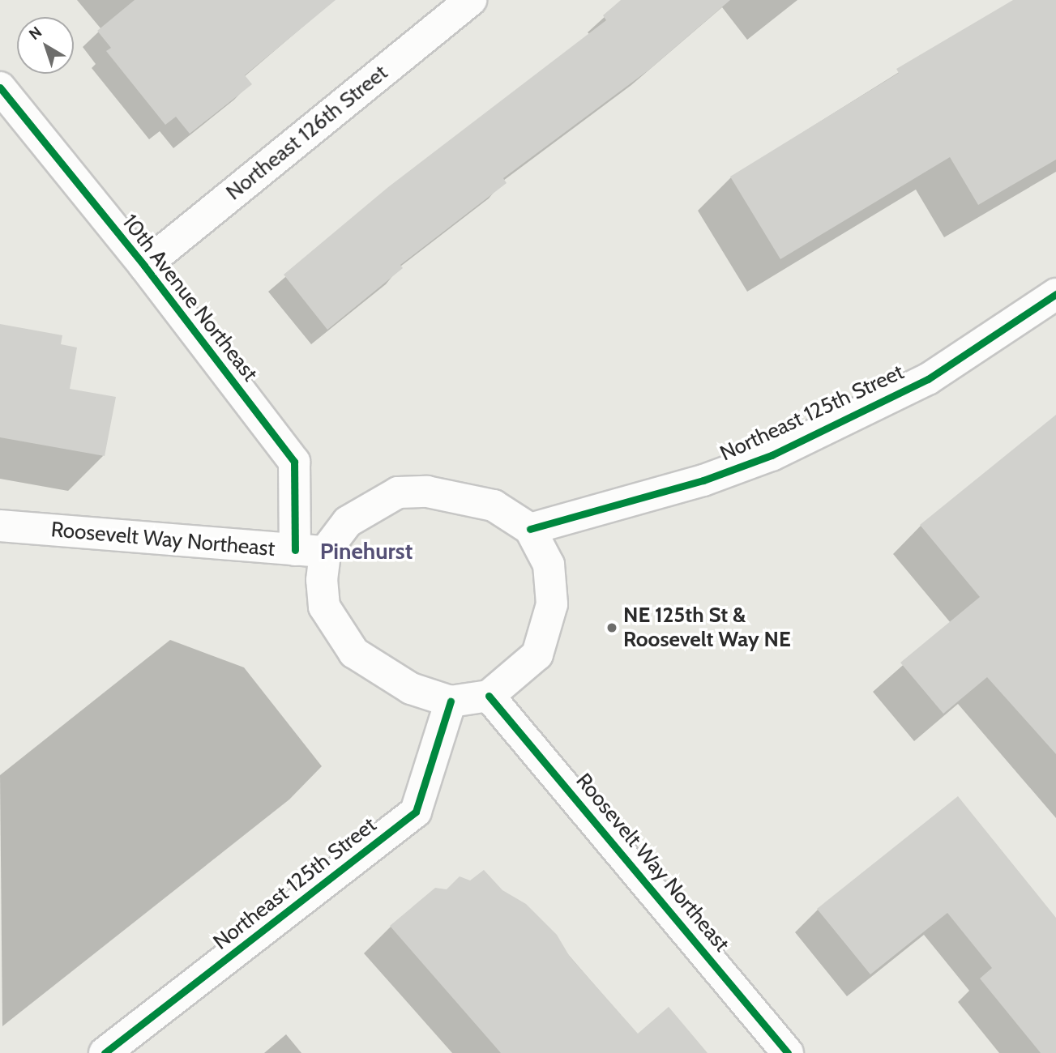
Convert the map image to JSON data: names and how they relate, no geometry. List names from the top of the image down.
{
  "streets": {
    "street": [
      "Northeast 126th Street",
      "10th Avenue Northeast",
      "Northeast 125th Street",
      "Roosevelt Way Northeast"
    ]
  },
  "crossings": [
    ["Northeast 126th Street", "10th Avenue Northeast"],
    ["10th Avenue Northeast", "Roosevelt Way Northeast"]
  ],
  "districts": ["Pinehurst"],
  "places": ["NE 125th St & Roosevelt Way NE"],
  "north": "top left"
}
